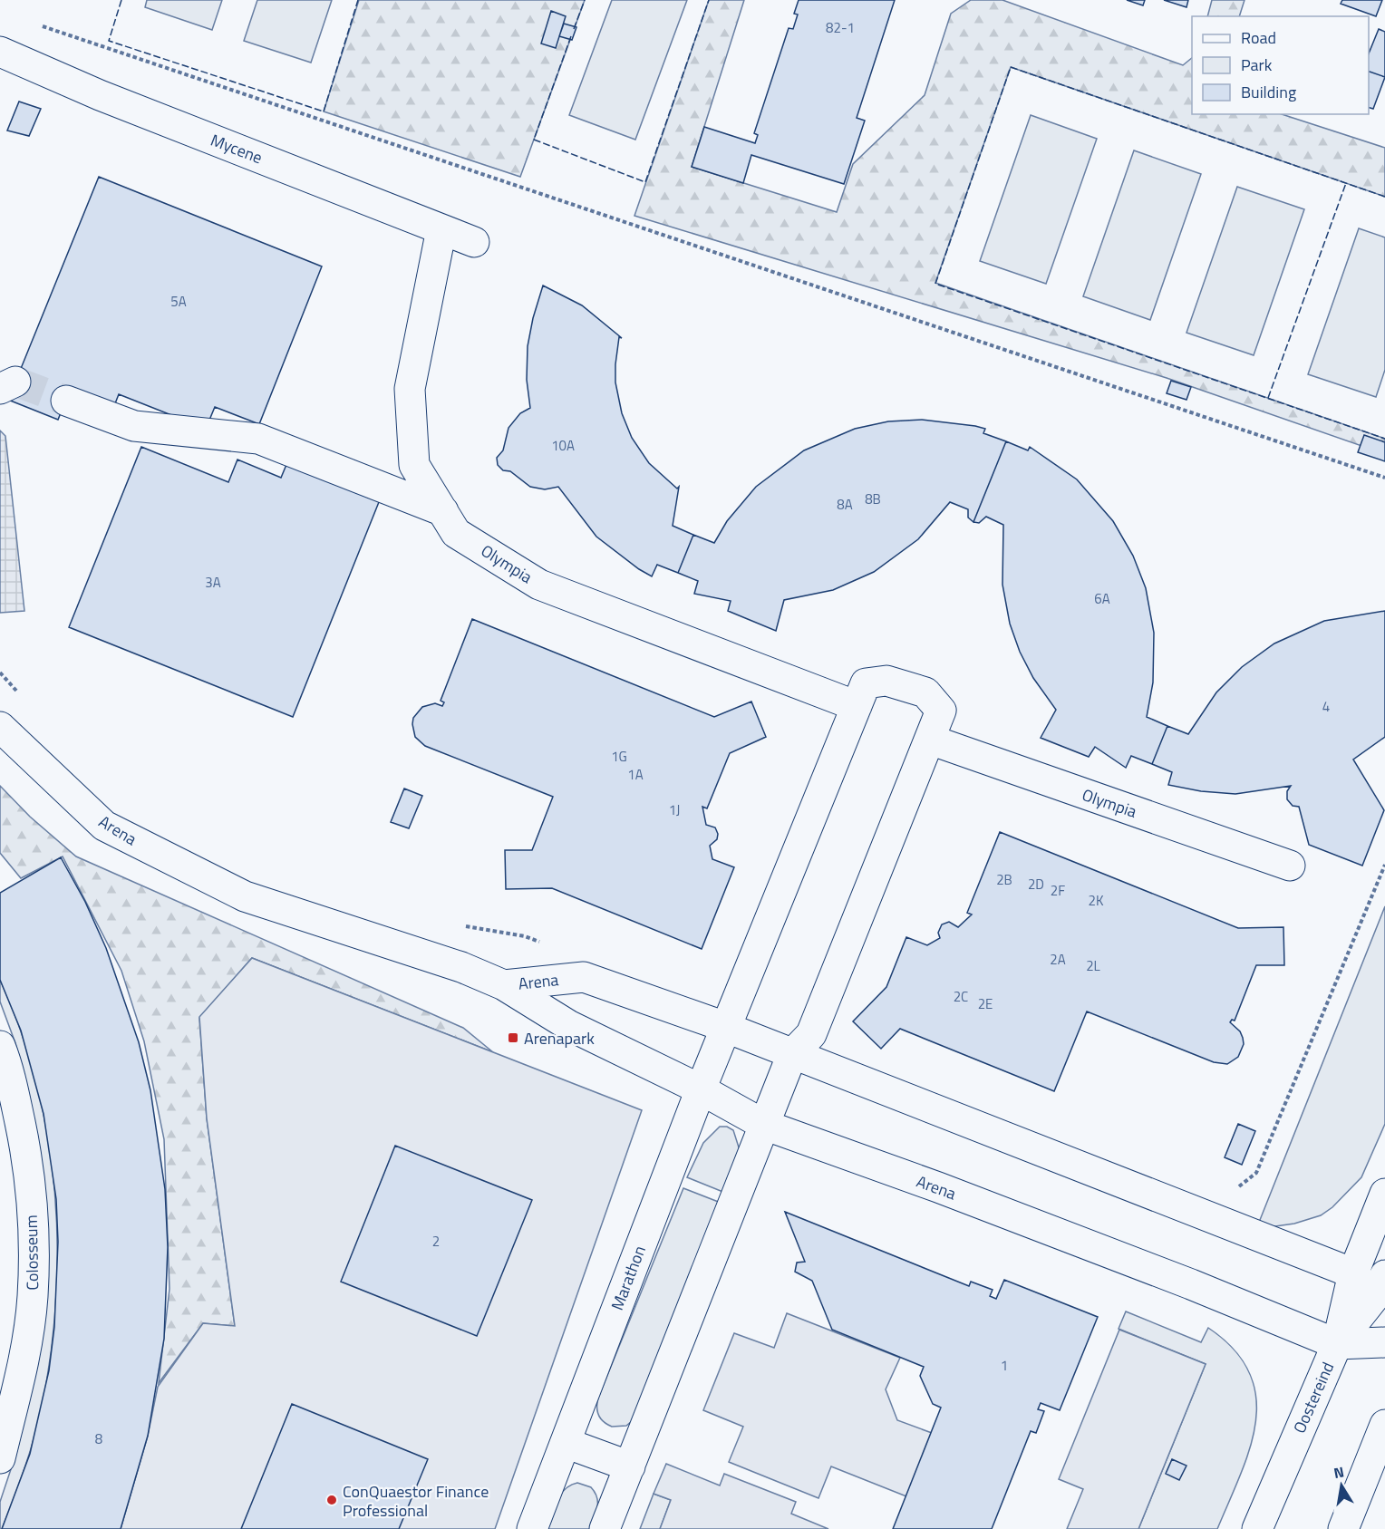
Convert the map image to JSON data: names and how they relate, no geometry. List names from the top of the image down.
{
  "streets": {
    "street": [
      "Mycene",
      "Olympia",
      "Arena",
      "Colosseum",
      "Marathon",
      "Oostereind"
    ]
  },
  "crossings": [
    ["Mycene", "Olympia"],
    ["Arena", "Marathon"],
    ["Arena", "Oostereind"]
  ],
  "places": {
    "transit": ["Arenapark"],
    "other": ["ConQuaestor Finance Professional"]
  },
  "house_numbers": [
    "82-1",
    "5A",
    "10A",
    "8B",
    "8A",
    "3A",
    "6A",
    "4",
    "1G",
    "1A",
    "1J",
    "2B",
    "2D",
    "2F",
    "2K",
    "2A",
    "2L",
    "2C",
    "2E",
    "2",
    "1",
    "8"
  ],
  "legend": ["Road", "Park", "Building"],
  "north": "top"
}
